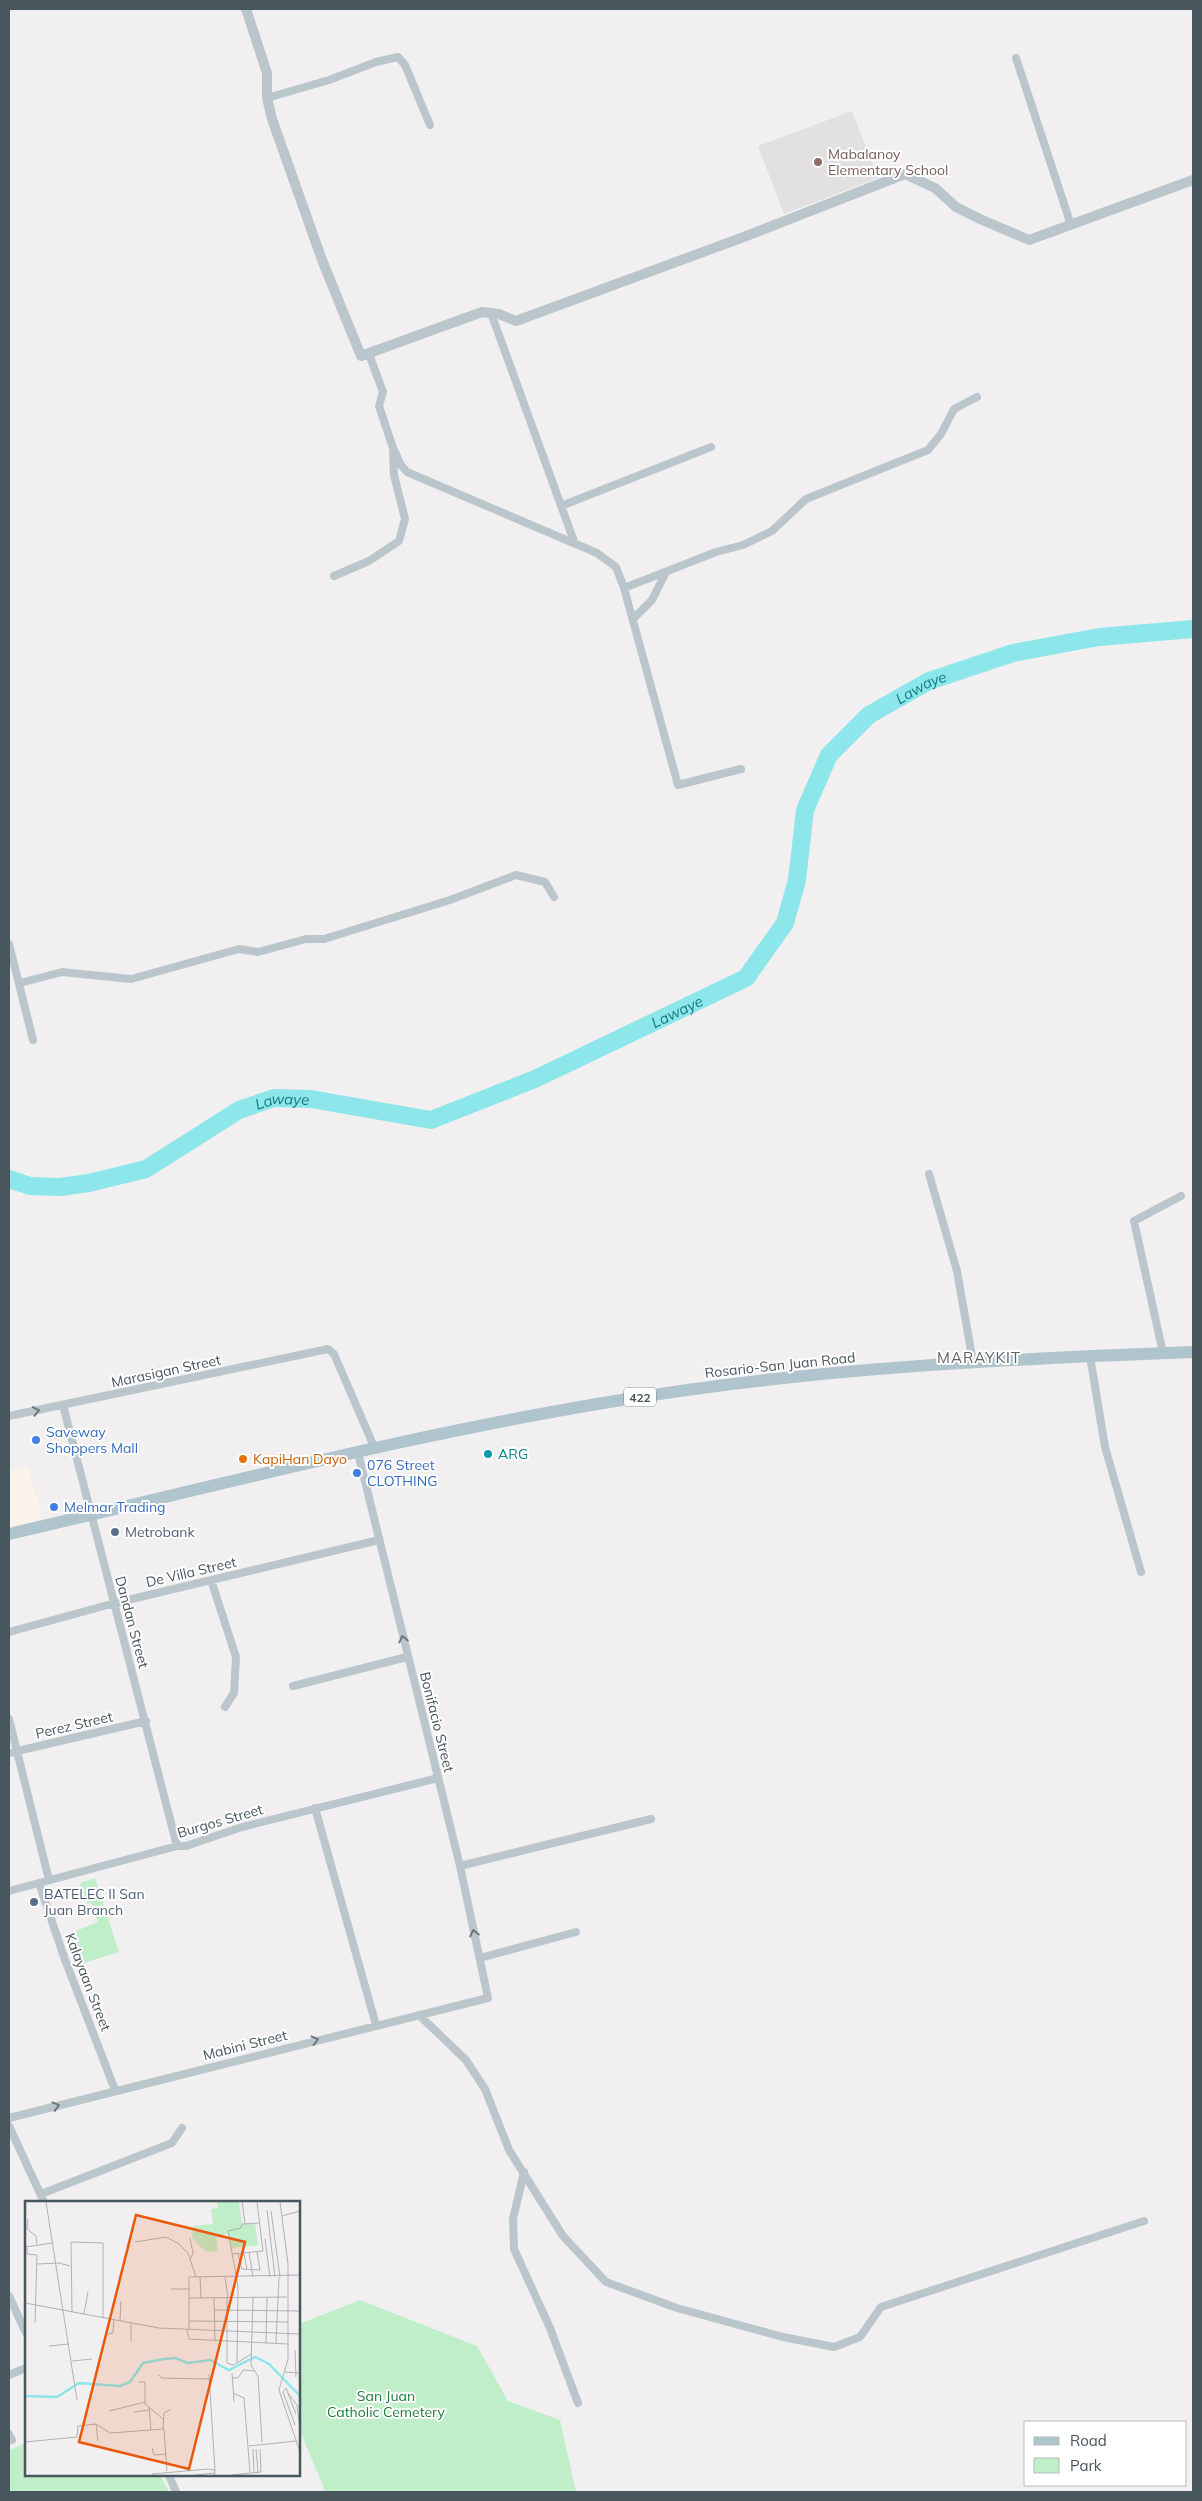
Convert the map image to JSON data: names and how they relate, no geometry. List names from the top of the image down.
{
  "streets": {
    "main road": ["Rosario-San Juan Road", "422"],
    "street": [
      "Marasigan Street",
      "De Villa Street",
      "Dandan Street",
      "Bonifacio Street",
      "Perez Street",
      "Burgos Street",
      "Kalayaan Street",
      "Mabini Street"
    ]
  },
  "crossings": [
    ["Rosario-San Juan Road", "Marasigan Street"],
    ["Rosario-San Juan Road", "422"],
    ["Marasigan Street", "422"],
    ["Marasigan Street", "Dandan Street"],
    ["422", "Dandan Street"],
    ["422", "Bonifacio Street"],
    ["De Villa Street", "Dandan Street"],
    ["De Villa Street", "Bonifacio Street"],
    ["Dandan Street", "Perez Street"],
    ["Dandan Street", "Burgos Street"],
    ["Bonifacio Street", "Burgos Street"],
    ["Bonifacio Street", "Mabini Street"],
    ["Burgos Street", "Kalayaan Street"],
    ["Kalayaan Street", "Mabini Street"]
  ],
  "one_way": ["Bonifacio Street", "Mabini Street"],
  "districts": ["MARAYKIT"],
  "water": ["Lawaye"],
  "parks": ["San Juan Catholic Cemetery"],
  "places": [
    "Mabalanoy Elementary School",
    "Saveway Shoppers Mall",
    "ARG",
    "KapiHan Dayo",
    "076 Street CLOTHING",
    "Melmar Trading",
    "Metrobank",
    "BATELEC II San Juan Branch"
  ],
  "legend": ["Road", "Park"]
}
